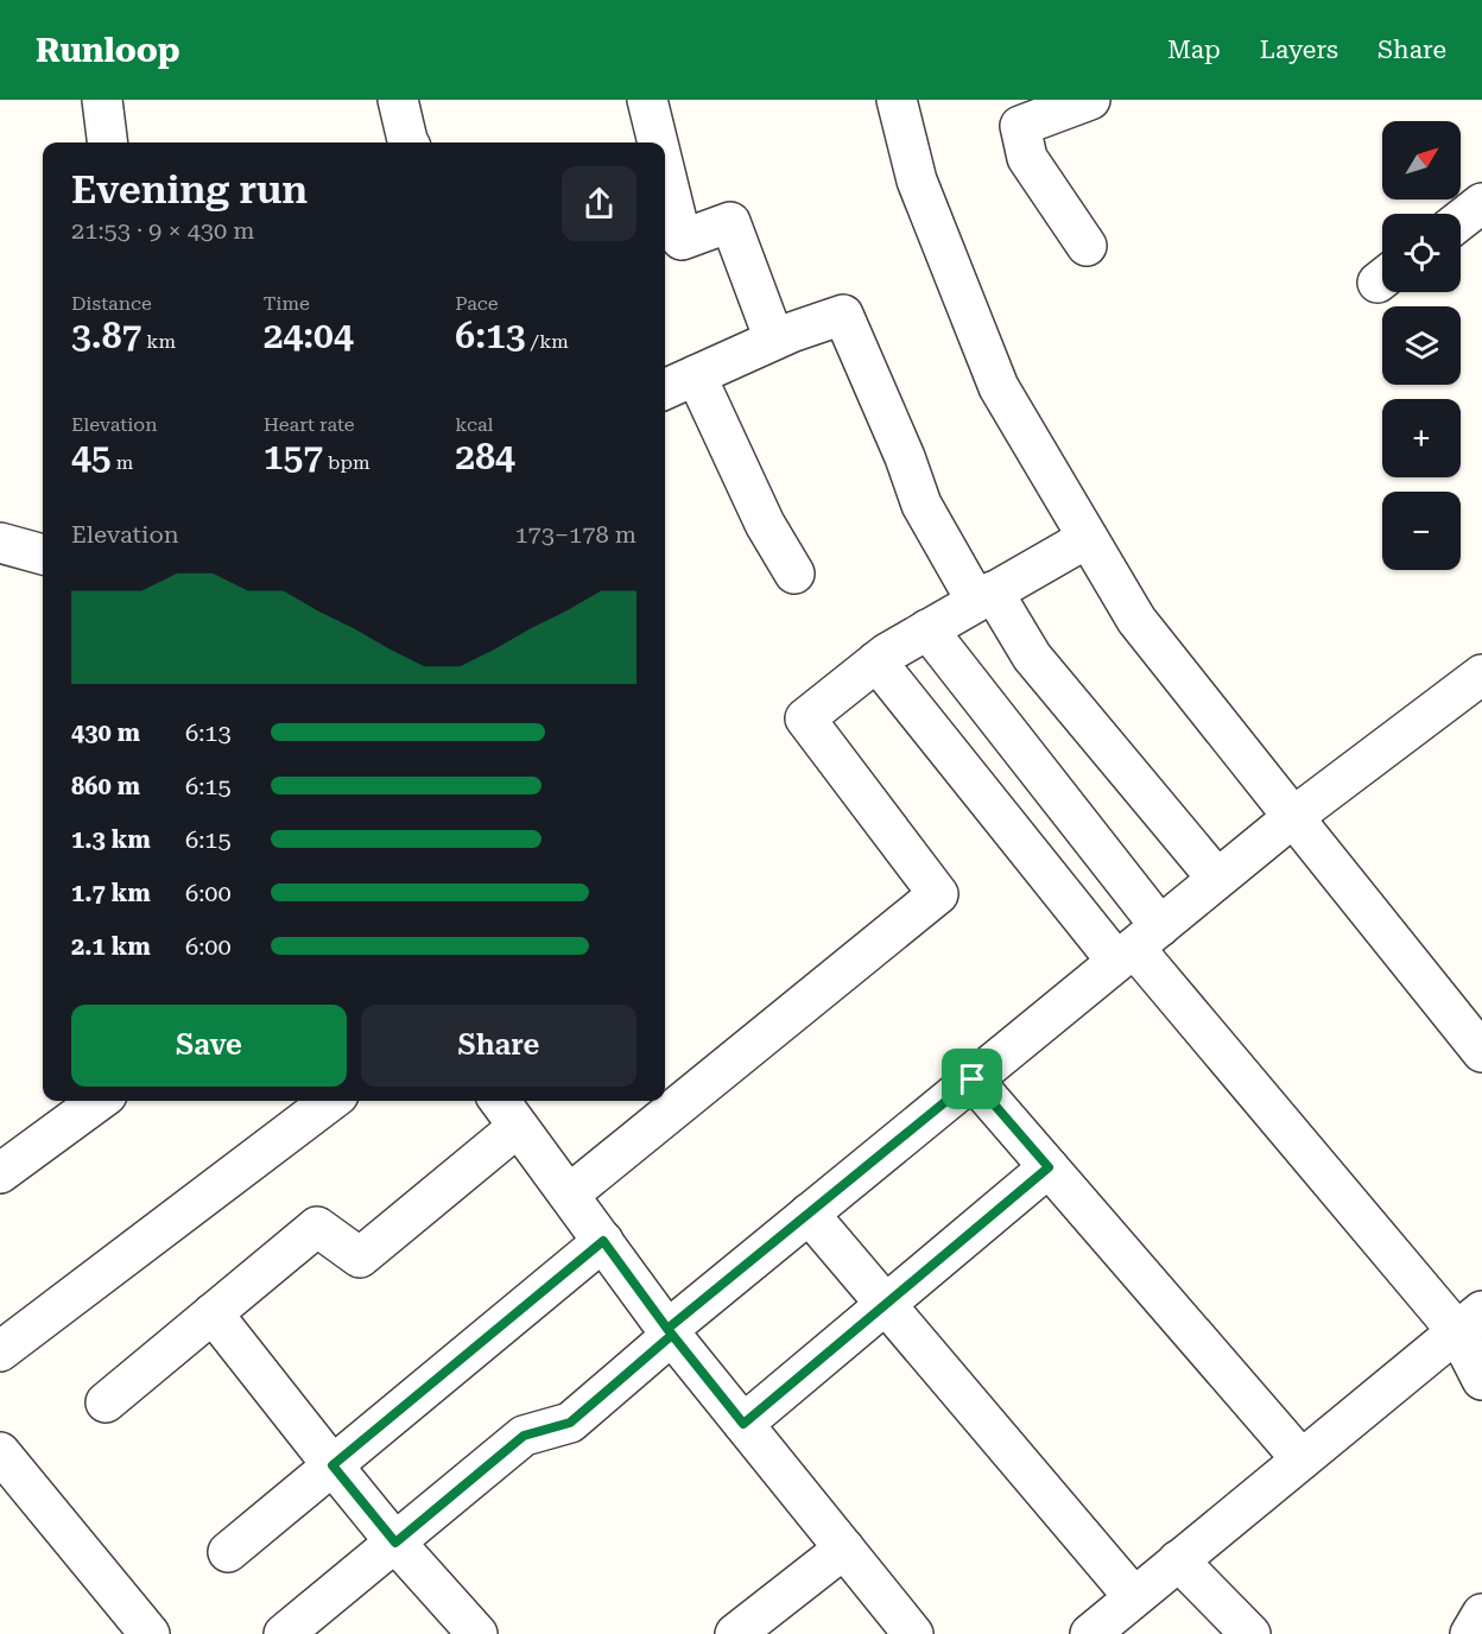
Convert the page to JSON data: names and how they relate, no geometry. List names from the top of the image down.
{
  "north": "top right",
  "page": {
    "header": "Runloop",
    "nav": ["Map", "Layers", "Share"],
    "map_buttons": ["+", "−"],
    "heading": ["Evening run", "21:53 · 9 × 430 m"],
    "stats": [
      ["Distance", "3.87 km"],
      ["Time", "24:04"],
      ["Pace", "6:13 /km"],
      ["Elevation", "45 m"],
      ["Heart rate", "157 bpm"],
      ["kcal", "284"]
    ],
    "chart": ["Elevation", "173–178 m"],
    "list": [
      {
        "name": "430 m",
        "note": "6:13"
      },
      {
        "name": "860 m",
        "note": "6:15"
      },
      {
        "name": "1.3 km",
        "note": "6:15"
      },
      {
        "name": "1.7 km",
        "note": "6:00"
      },
      {
        "name": "2.1 km",
        "note": "6:00"
      }
    ],
    "buttons": ["Save", "Share"]
  }
}
